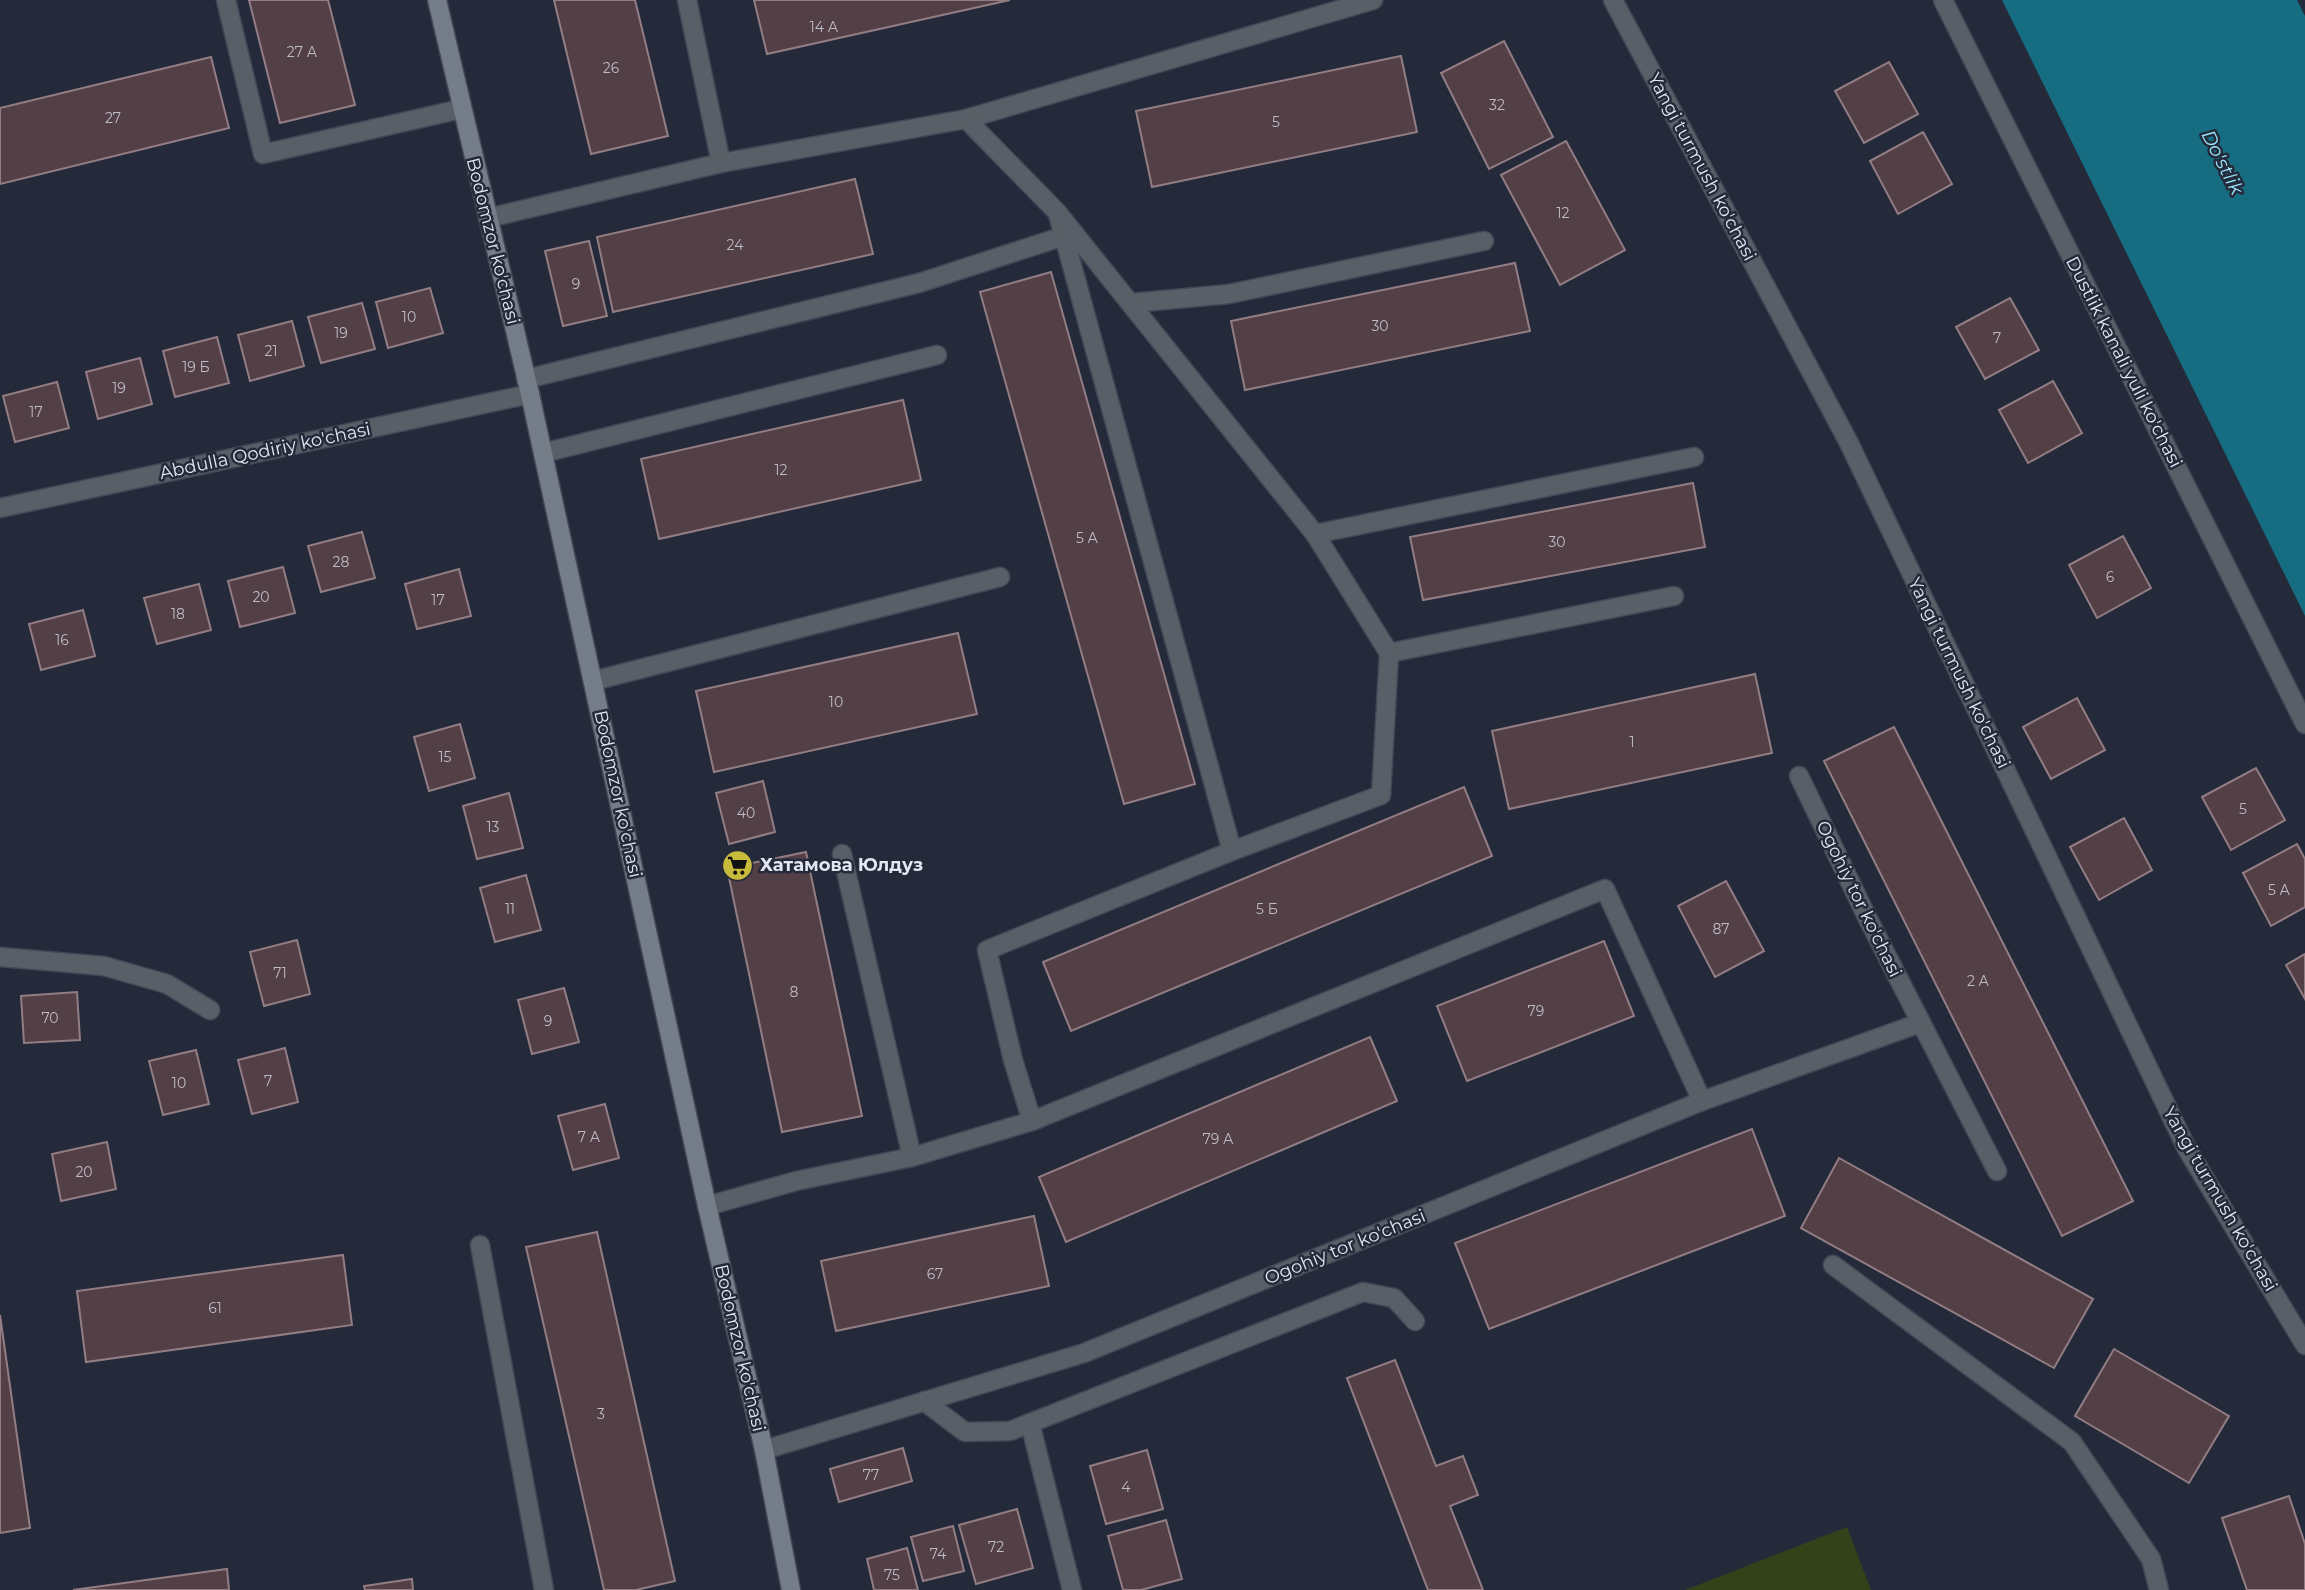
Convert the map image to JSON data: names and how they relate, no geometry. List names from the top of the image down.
{
  "streets": {
    "street": [
      "Yangi turmush ko'chasi",
      "Bodomzor ko'chasi",
      "Dustlik kanali yuli ko'chasi",
      "Abdulla Qodiriy ko'chasi",
      "Ogohiy tor ko'chasi"
    ]
  },
  "crossings": [
    ["Bodomzor ko'chasi", "Abdulla Qodiriy ko'chasi"],
    ["Bodomzor ko'chasi", "Ogohiy tor ko'chasi"]
  ],
  "water": ["Do'stlik"],
  "places": {
    "supermarket": ["Хатамова Юлдуз"]
  },
  "house_numbers": [
    "14 А",
    "27 А",
    "26",
    "32",
    "27",
    "5",
    "12",
    "24",
    "9",
    "10",
    "30",
    "19",
    "7",
    "21",
    "19 Б",
    "19",
    "17",
    "12",
    "5 А",
    "30",
    "28",
    "6",
    "20",
    "17",
    "18",
    "16",
    "10",
    "1",
    "15",
    "5",
    "40",
    "13",
    "5 А",
    "11",
    "5 Б",
    "87",
    "71",
    "2 А",
    "8",
    "79",
    "70",
    "9",
    "7",
    "10",
    "7 А",
    "79 А",
    "20",
    "67",
    "61",
    "3",
    "77",
    "4",
    "72",
    "74",
    "75"
  ]
}
